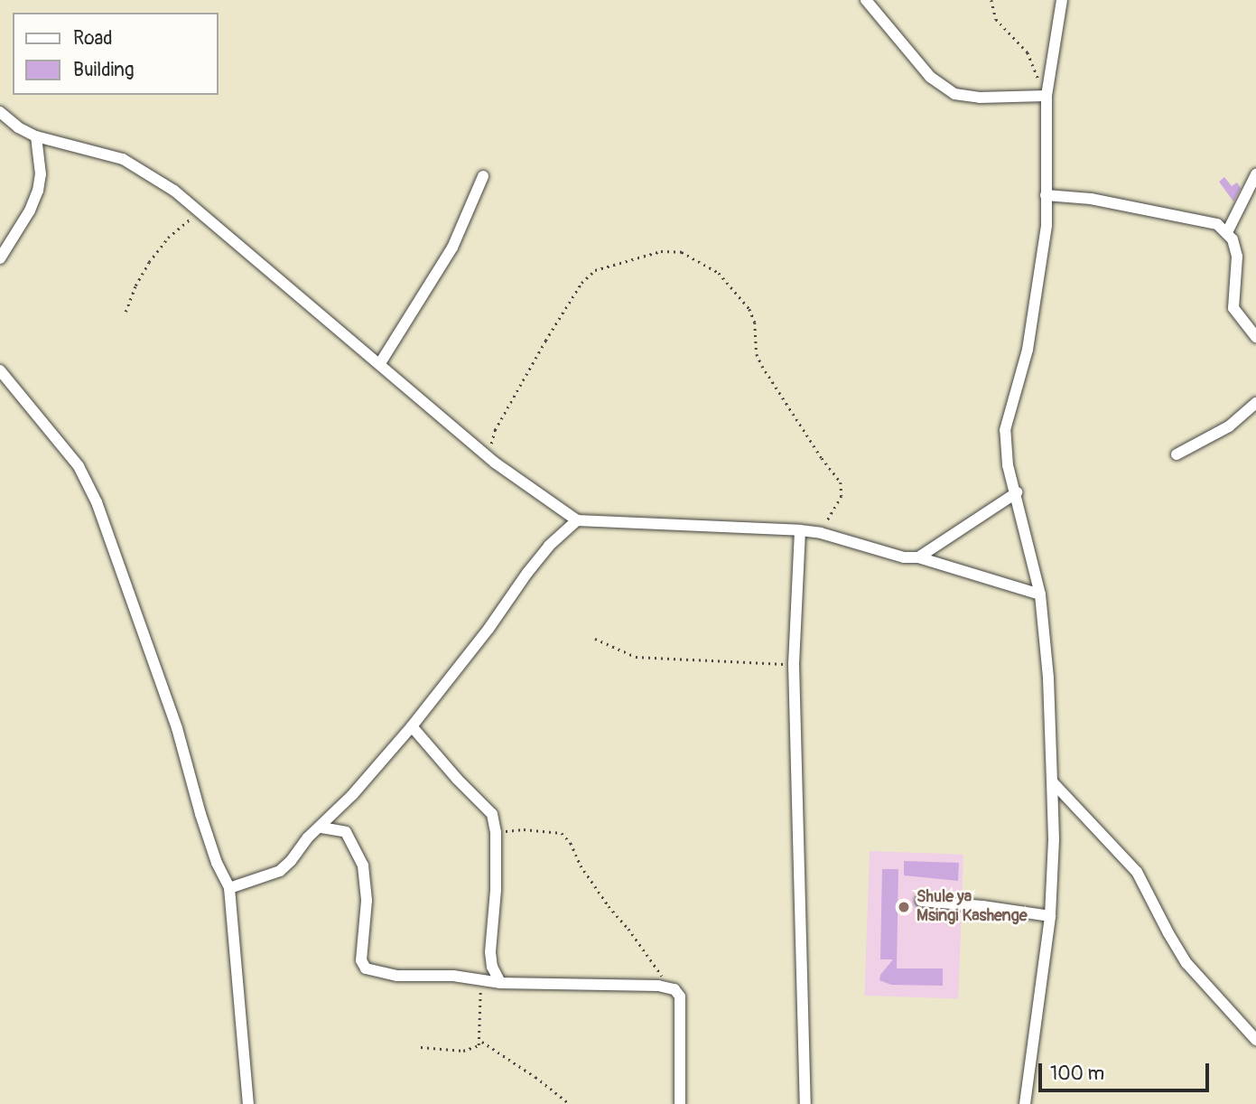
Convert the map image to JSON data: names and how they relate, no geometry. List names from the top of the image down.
{
  "places": ["Shule ya Msingi Kashenge"],
  "legend": ["Road", "Building"],
  "scale_bar": "100 m"
}
